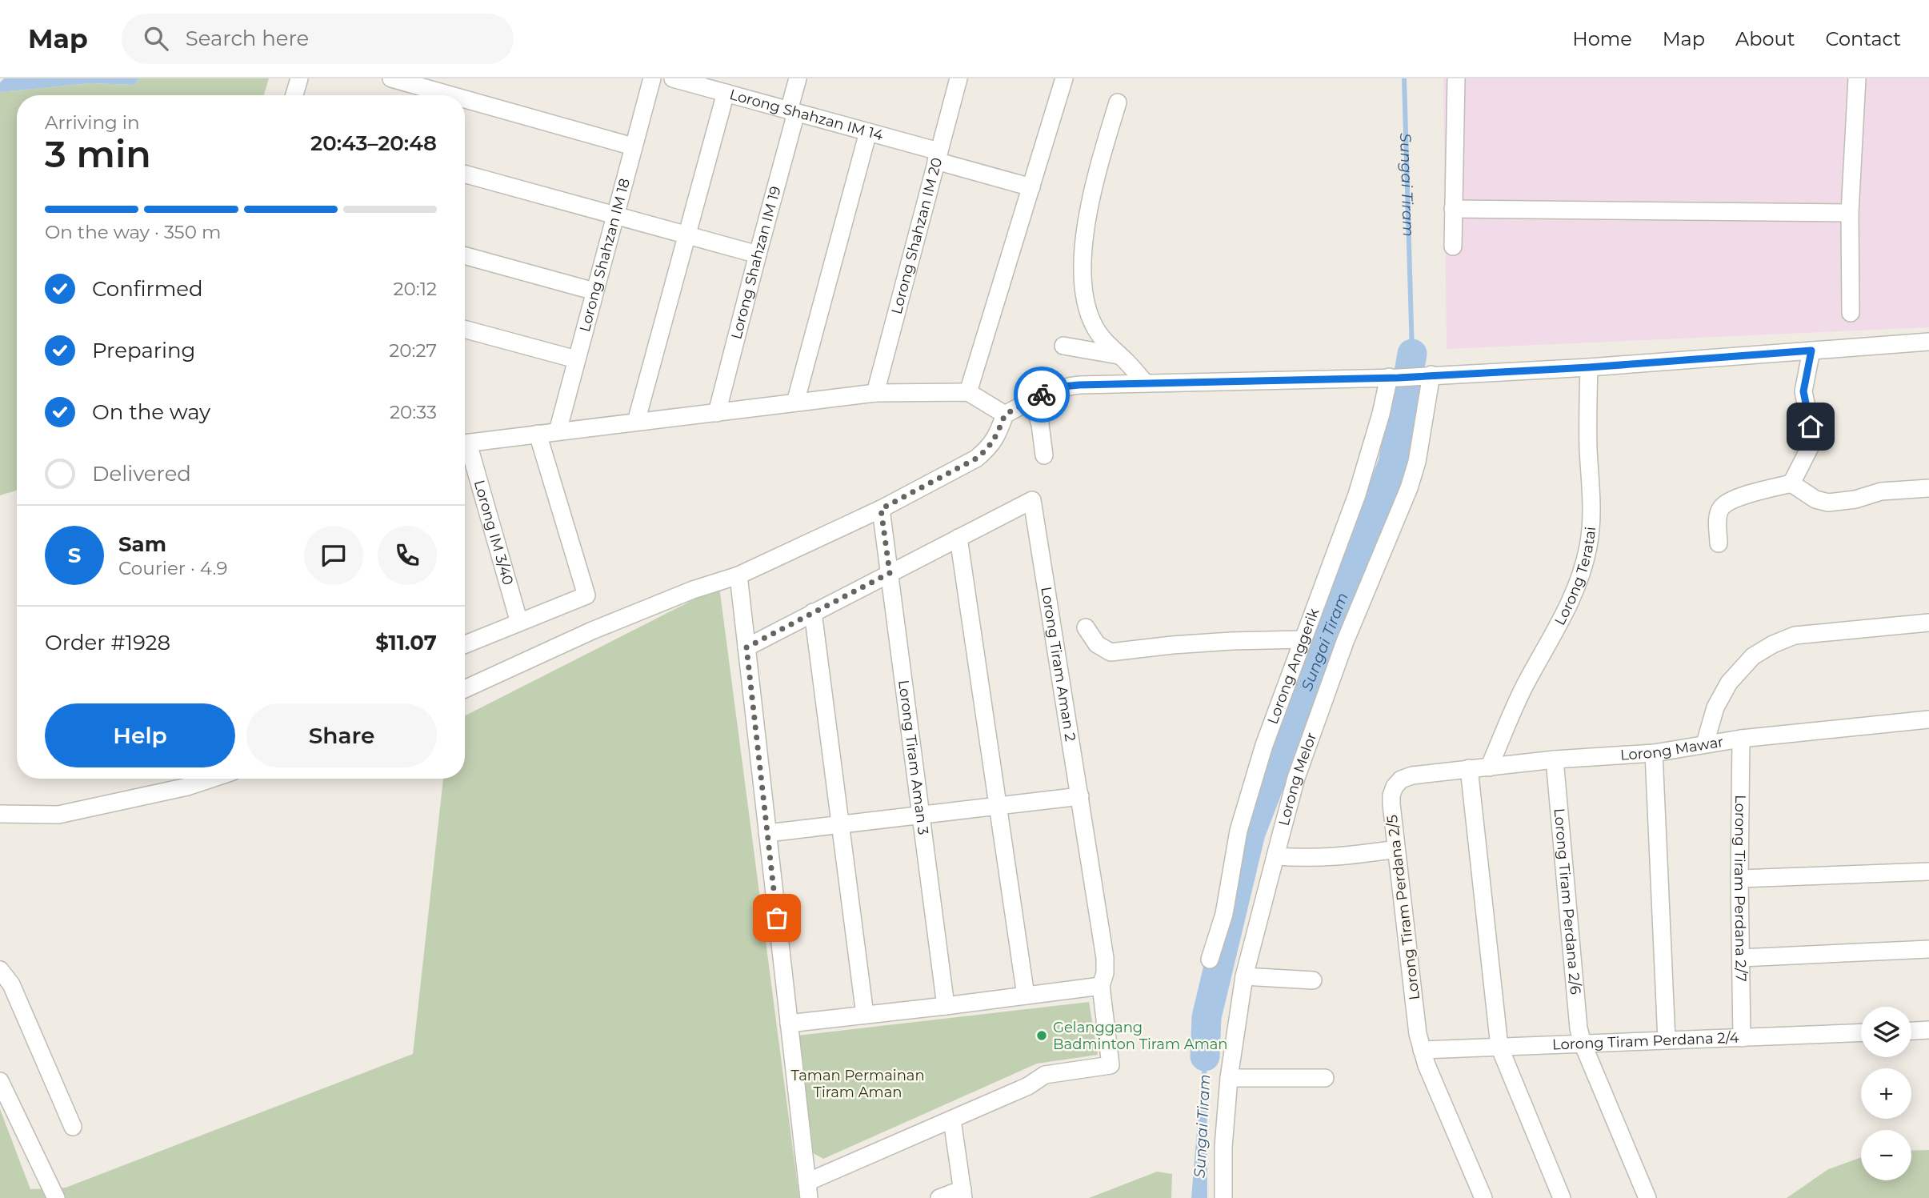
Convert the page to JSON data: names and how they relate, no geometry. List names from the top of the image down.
{
  "streets": {
    "street": [
      "Lorong Shahzan IM 14",
      "Lorong Shahzan IM 20",
      "Lorong Shahzan IM 18",
      "Lorong Shahzan IM 19",
      "Lorong IM 3/40",
      "Lorong Teratai",
      "Lorong Tiram Aman 2",
      "Lorong Anggerik",
      "Lorong Mawar",
      "Lorong Tiram Aman 3",
      "Lorong Melor",
      "Lorong Tiram Perdana 2/7",
      "Lorong Tiram Perdana 2/6",
      "Lorong Tiram Perdana 2/5",
      "Lorong Tiram Perdana 2/4"
    ]
  },
  "crossings": [
    ["Lorong Shahzan IM 14", "Lorong Shahzan IM 20"],
    ["Lorong Shahzan IM 14", "Lorong Shahzan IM 19"],
    ["Lorong Teratai", "Lorong Mawar"],
    ["Lorong Tiram Aman 2", "Lorong Tiram Aman 3"],
    ["Lorong Mawar", "Lorong Tiram Perdana 2/7"],
    ["Lorong Mawar", "Lorong Tiram Perdana 2/6"],
    ["Lorong Mawar", "Lorong Tiram Perdana 2/5"],
    ["Lorong Tiram Perdana 2/7", "Lorong Tiram Perdana 2/4"],
    ["Lorong Tiram Perdana 2/6", "Lorong Tiram Perdana 2/4"],
    ["Lorong Tiram Perdana 2/5", "Lorong Tiram Perdana 2/4"]
  ],
  "water": ["Sungai Tiram"],
  "parks": ["Taman Permainan Tiram Aman"],
  "places": ["Gelanggang Badminton Tiram Aman"],
  "page": {
    "header": "Map",
    "search": "Search here",
    "nav": [
      "Home",
      "Map",
      "About",
      "Contact"
    ],
    "heading": ["3 min", "Arriving in", "20:43–20:48"],
    "panel": [
      "Sam",
      "Courier · 4.9",
      "Order #1928",
      "$11.07"
    ],
    "bar": "On the way · 350 m",
    "list": [
      ["Confirmed", "20:12"],
      ["Preparing", "20:27"],
      ["On the way", "20:33"],
      "Delivered"
    ],
    "round": "S",
    "buttons": ["Help", "Share"],
    "map_buttons": ["+", "−"]
  }
}
